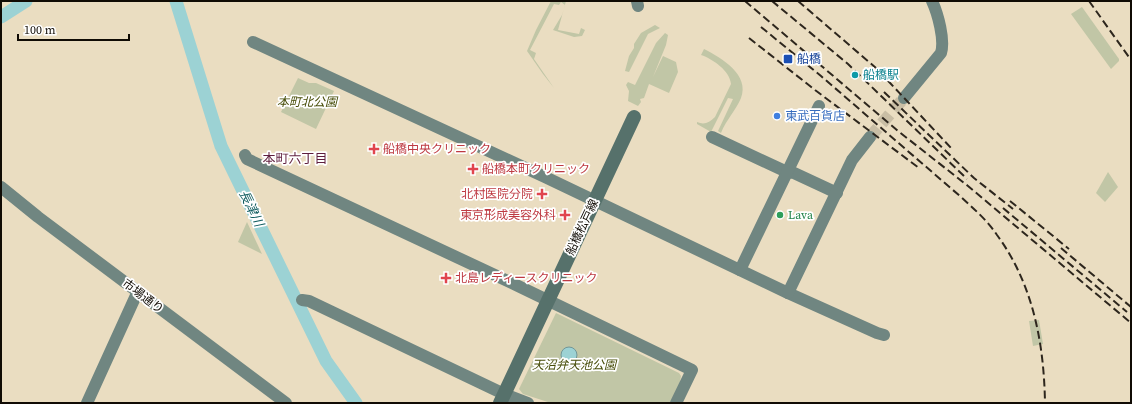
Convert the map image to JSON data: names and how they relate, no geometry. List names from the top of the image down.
{
  "streets": {
    "main road": ["船橋松戸線"],
    "street": ["市場通り"]
  },
  "districts": ["本町六丁目"],
  "water": ["長津川"],
  "parks": ["本町北公園", "天沼弁天池公園"],
  "places": {
    "transit": ["船橋"],
    "other": ["船橋駅", "東武百貨店", "Lava"],
    "health": [
      "船橋中央クリニック",
      "船橋本町クリニック",
      "北村医院分院",
      "東京形成美容外科",
      "北島レディースクリニック"
    ]
  },
  "scale_bar": "100 m"
}
